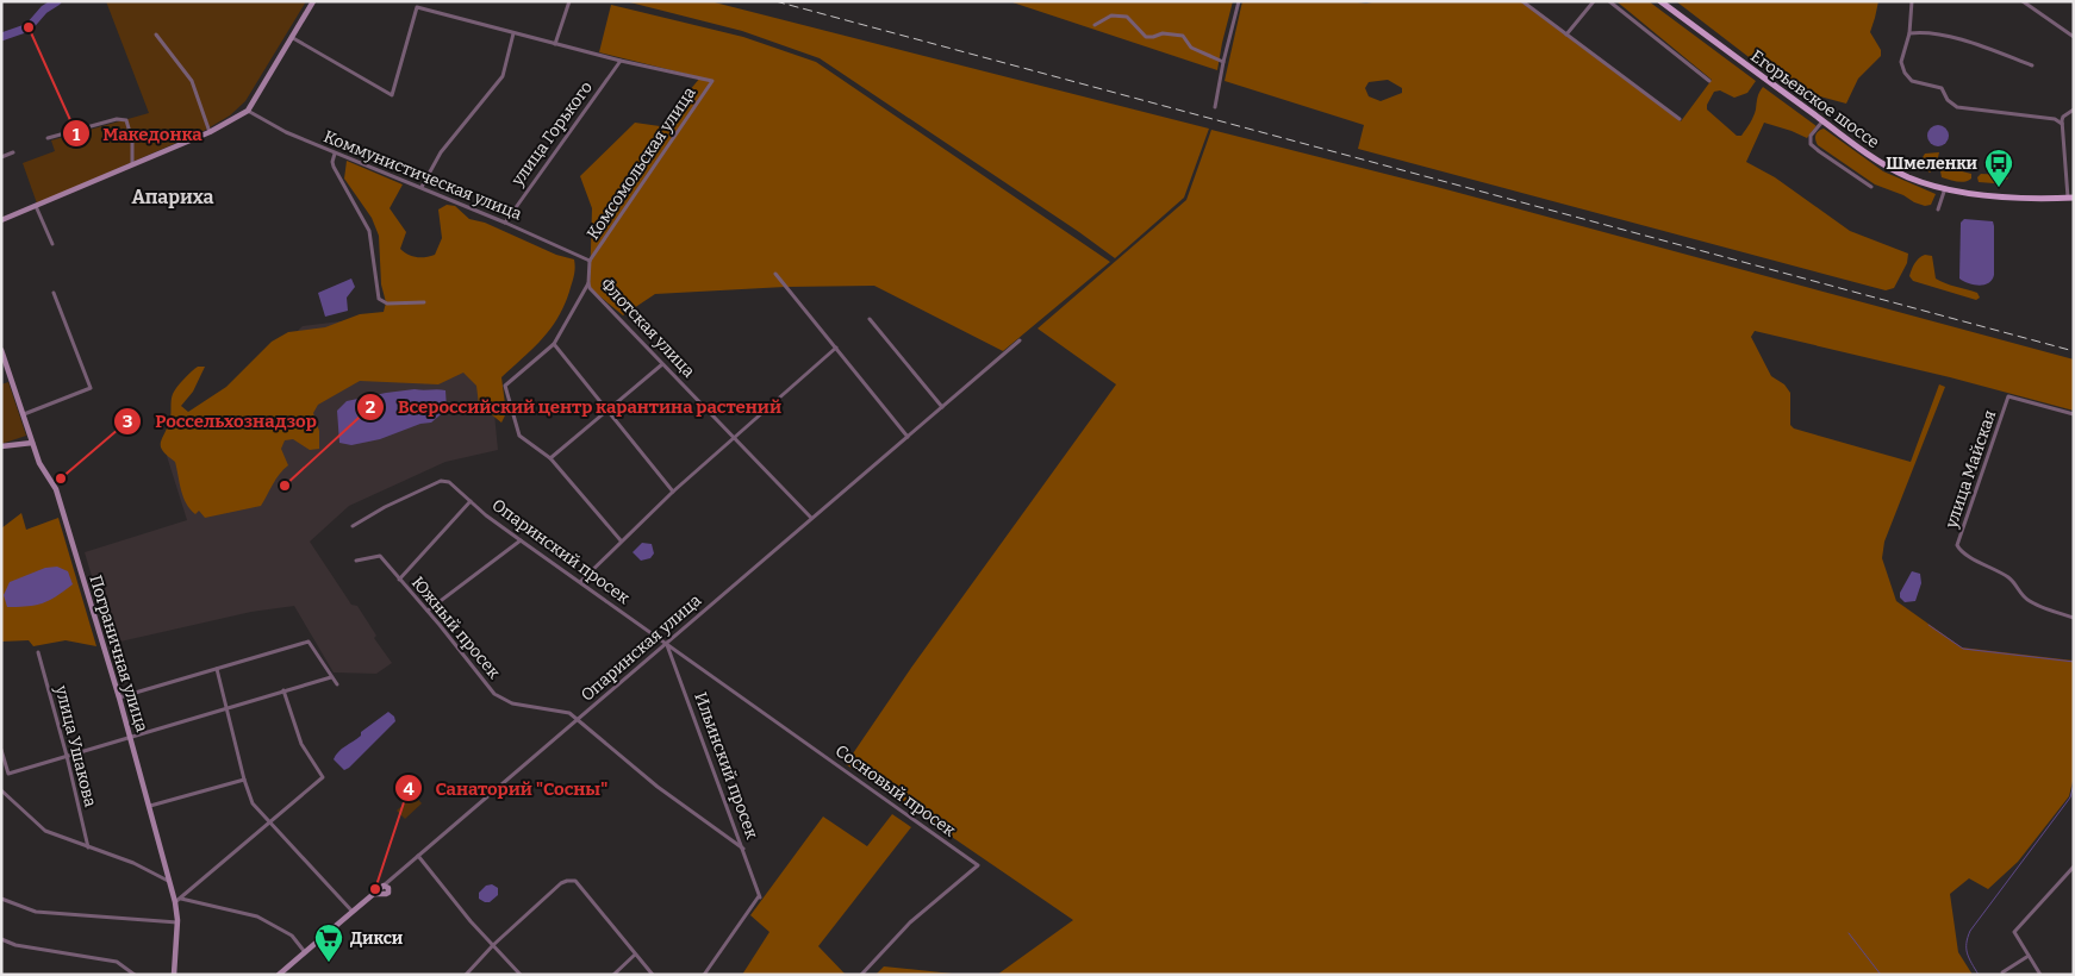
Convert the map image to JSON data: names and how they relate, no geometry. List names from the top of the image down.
{
  "streets": {
    "main road": ["Егорьевское шоссе"],
    "street": [
      "улица Горького",
      "Комсомольская улица",
      "Коммунистическая улица",
      "Флотская улица",
      "улица Майская",
      "Опаринский просек",
      "Южный просек",
      "Опаринская улица",
      "Пограничная улица",
      "улица Ушакова",
      "Ильинский просек",
      "Сосновый просек"
    ]
  },
  "crossings": [
    ["улица Горького", "Комсомольская улица"],
    ["улица Горького", "Коммунистическая улица"],
    ["Комсомольская улица", "Коммунистическая улица"],
    ["Флотская улица", "Опаринская улица"],
    ["Опаринский просек", "Опаринская улица"],
    ["Опаринский просек", "Ильинский просек"],
    ["Опаринский просек", "Сосновый просек"],
    ["Южный просек", "Опаринская улица"],
    ["Южный просек", "Ильинский просек"],
    ["Опаринская улица", "Ильинский просек"],
    ["Опаринская улица", "Сосновый просек"],
    ["Ильинский просек", "Сосновый просек"]
  ],
  "districts": ["Апариха"],
  "places": {
    "other": [
      "Македонка",
      "Россельхознадзор",
      "Всероссийский центр карантина растений",
      "Санаторий \"Сосны\""
    ],
    "bus stop": ["Шмеленки"],
    "supermarket": ["Дикси"]
  }
}
